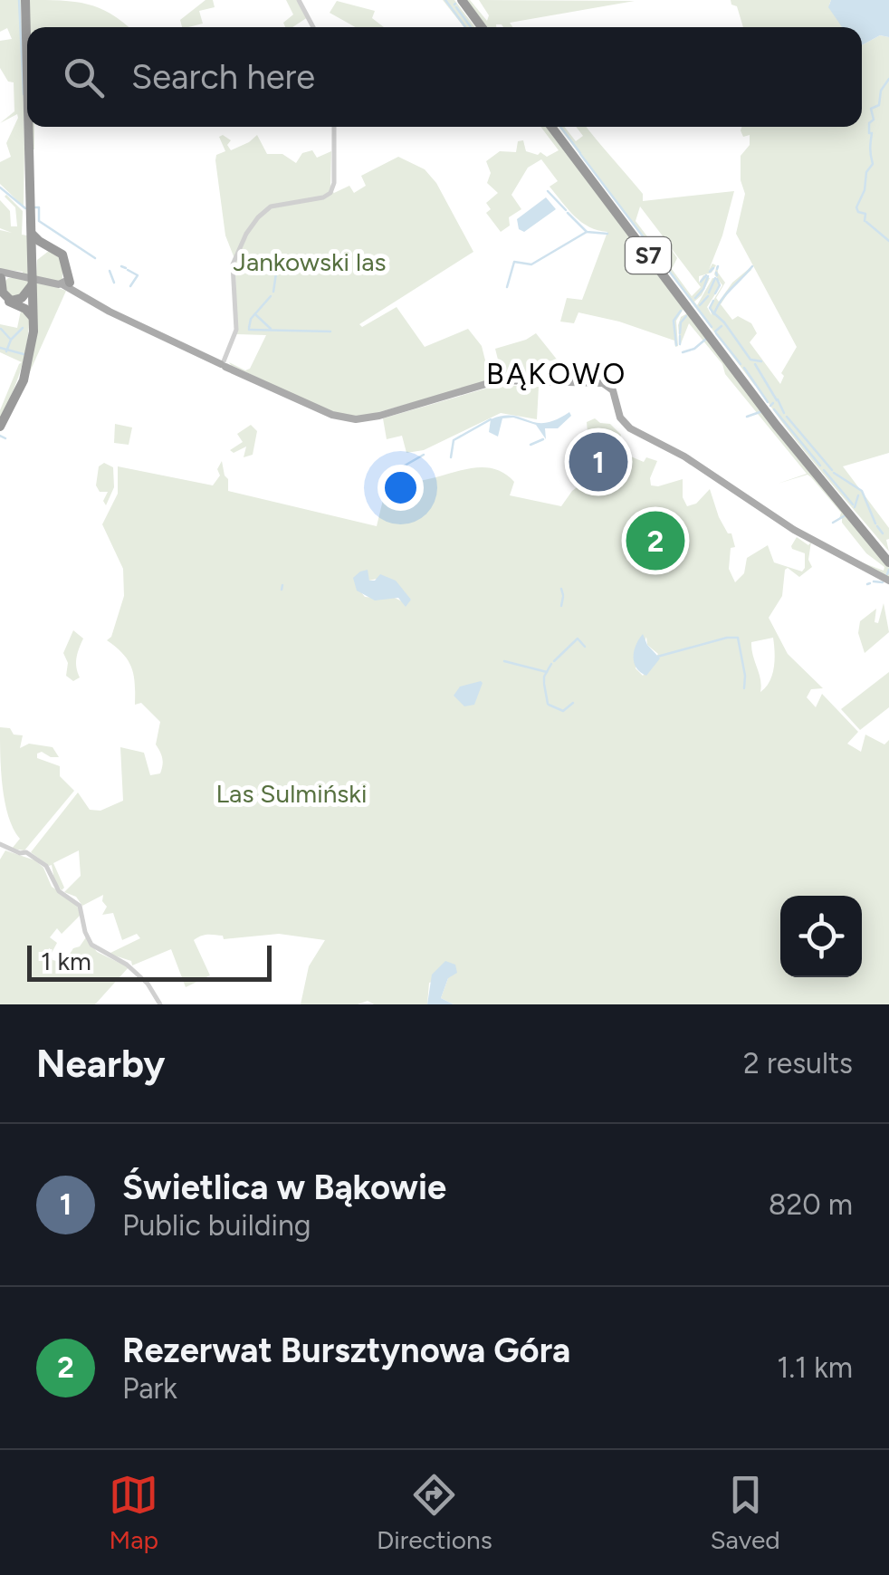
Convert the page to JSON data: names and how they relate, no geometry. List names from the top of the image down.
{
  "streets": {
    "highway": ["S7"]
  },
  "districts": ["BĄKOWO"],
  "parks": ["Jankowski las", "Las Sulmiński"],
  "scale_bar": "1 km",
  "page": {
    "search": "Search here",
    "pins": ["1", "2"],
    "scale": "1 km",
    "heading": ["Nearby", "2 results"],
    "list": [
      {
        "mark": "1",
        "name": "Świetlica w Bąkowie",
        "note": "Public building",
        "value": "820 m"
      },
      {
        "mark": "2",
        "name": "Rezerwat Bursztynowa Góra",
        "note": "Park",
        "value": "1.1 km"
      }
    ],
    "nav": ["Map", "Directions", "Saved"]
  }
}
